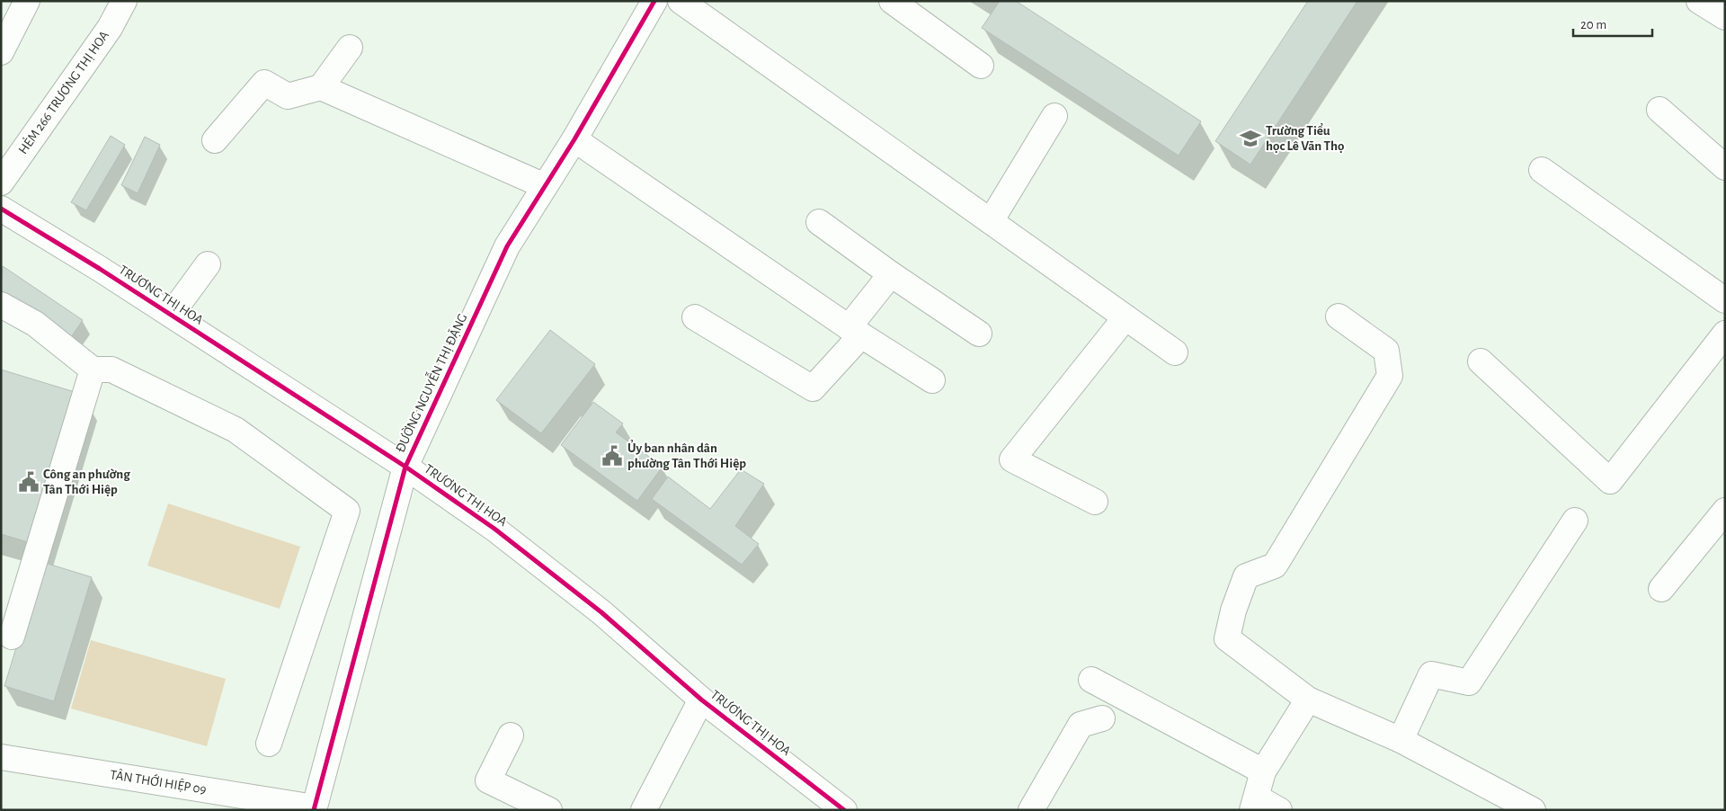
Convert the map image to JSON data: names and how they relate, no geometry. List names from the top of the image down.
{
  "streets": {
    "street": [
      "HẺM 266 TRƯƠNG THỊ HOA",
      "TRƯƠNG THỊ HOA",
      "ĐƯỜNG NGUYỄN THỊ ĐẶNG",
      "TÂN THỚI HIỆP 09"
    ]
  },
  "crossings": [
    ["TRƯƠNG THỊ HOA", "ĐƯỜNG NGUYỄN THỊ ĐẶNG"],
    ["ĐƯỜNG NGUYỄN THỊ ĐẶNG", "TÂN THỚI HIỆP 09"]
  ],
  "places": {
    "school or university": ["Trường Tiểu học Lê Văn Thọ"],
    "public building": ["Ủy ban nhân dân phường Tân Thới Hiệp", "Công an phường Tân Thới Hiệp"]
  },
  "scale_bar": "20 m"
}
